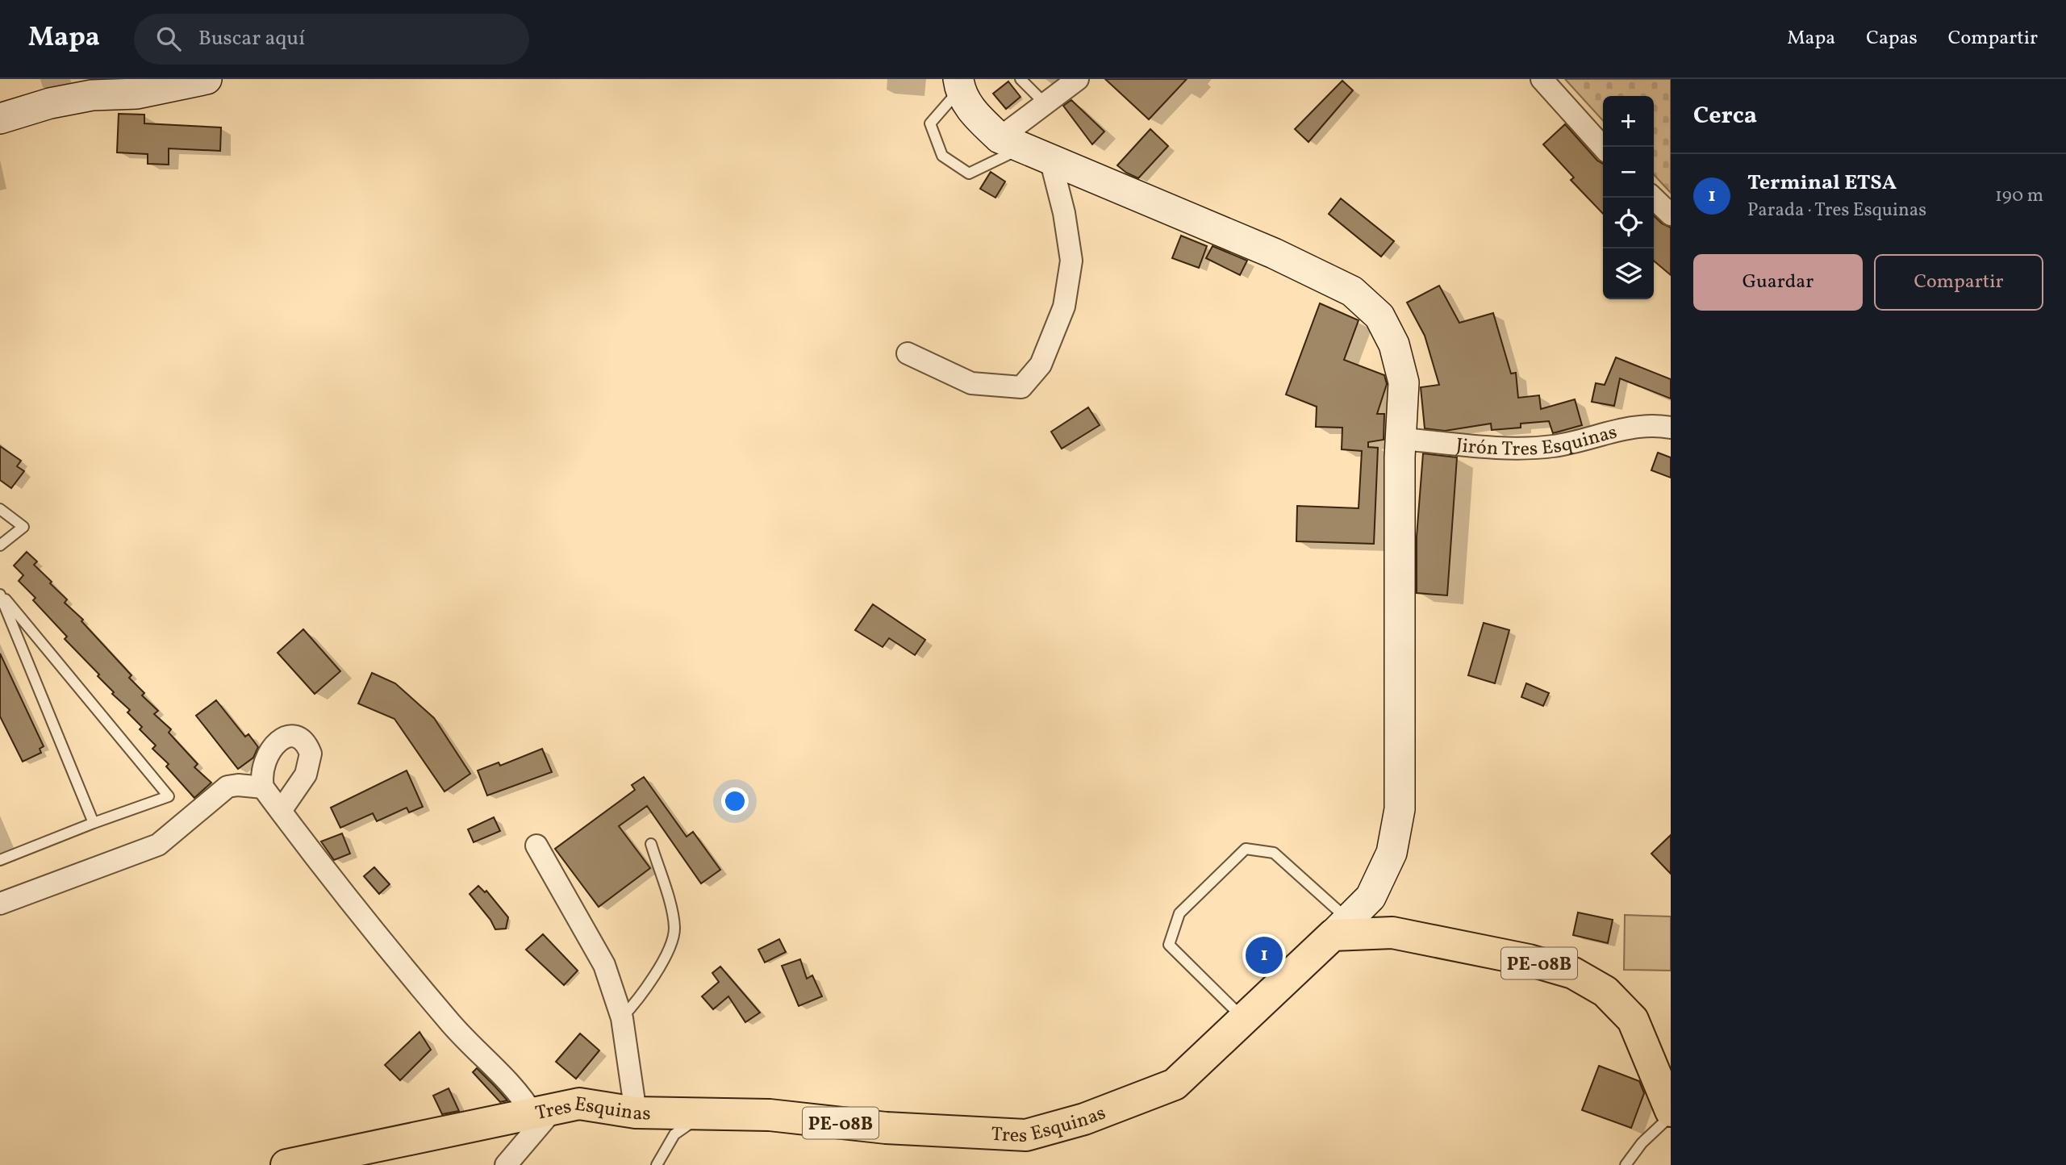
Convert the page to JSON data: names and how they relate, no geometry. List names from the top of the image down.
{
  "streets": {
    "highway": ["PE-08B", "Tres Esquinas"],
    "street": ["Jirón Tres Esquinas"]
  },
  "crossings": [
    ["PE-08B", "Tres Esquinas"]
  ],
  "page": {
    "header": "Mapa",
    "search": "Buscar aquí",
    "nav": ["Mapa", "Capas", "Compartir"],
    "heading": "Cerca",
    "map_buttons": ["+", "−"],
    "list": [
      {
        "mark": "1",
        "name": "Terminal ETSA",
        "note": "Parada · Tres Esquinas",
        "value": "190 m"
      }
    ],
    "buttons": ["Guardar", "Compartir"],
    "pins": "1"
  }
}
